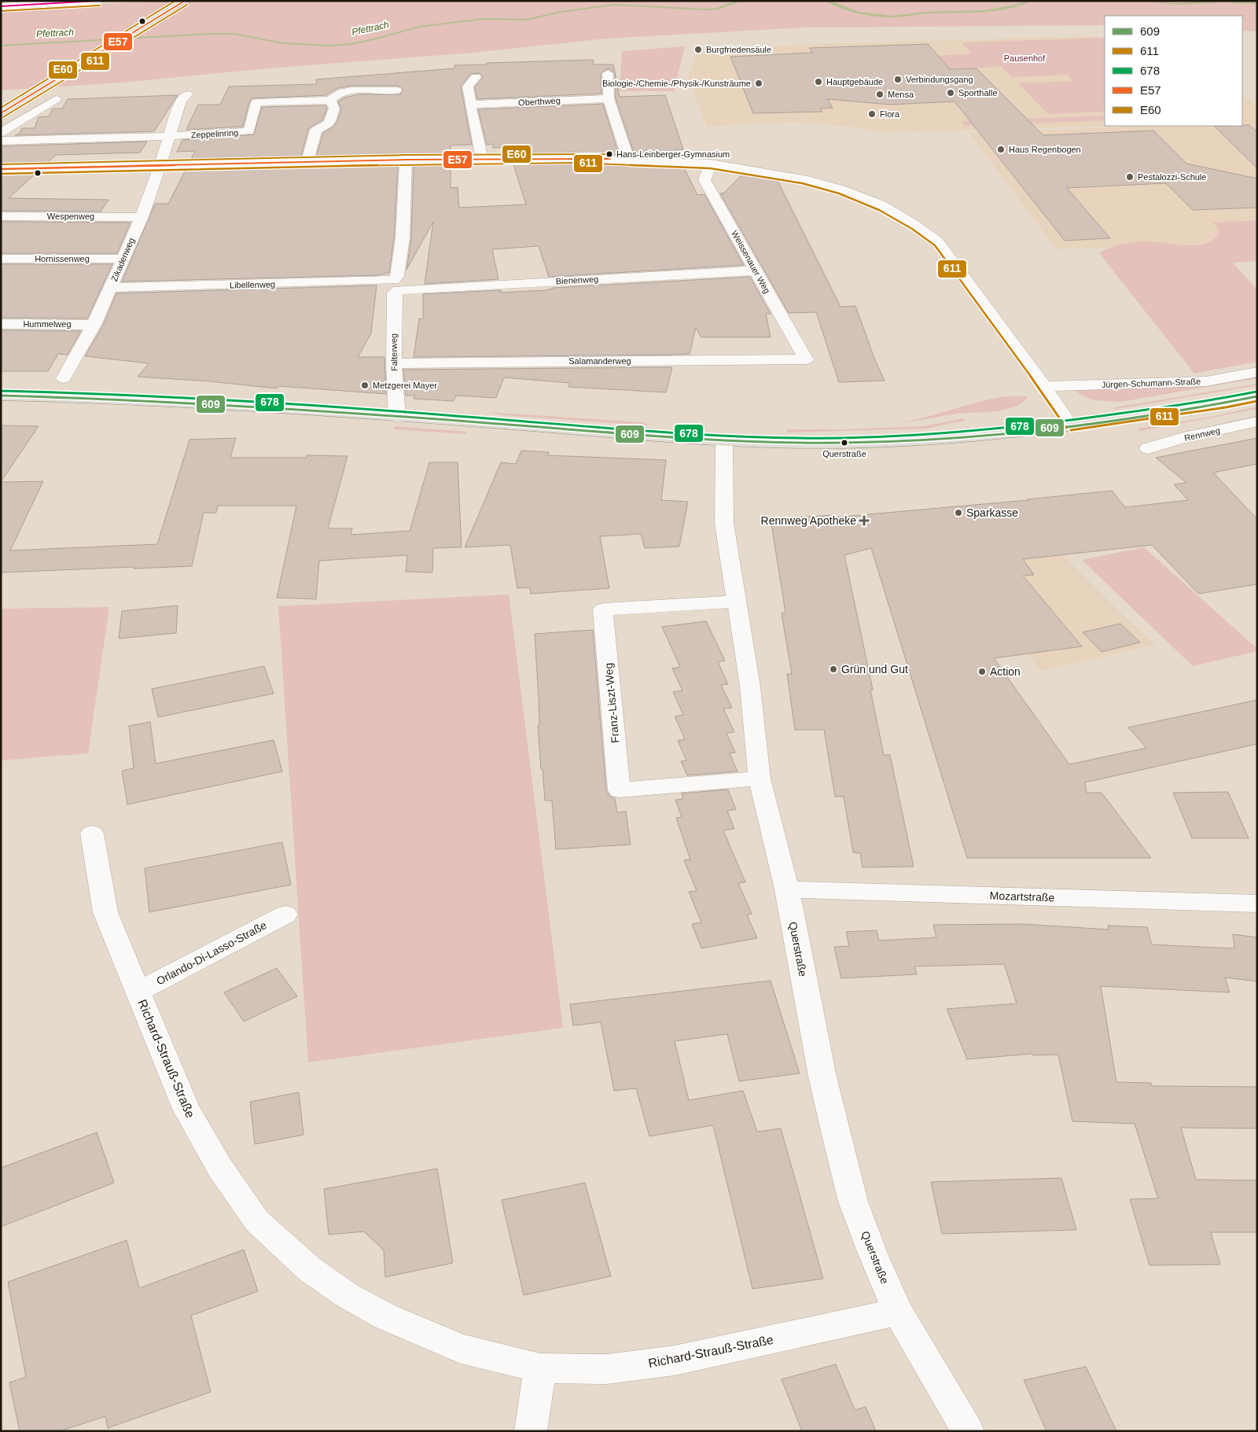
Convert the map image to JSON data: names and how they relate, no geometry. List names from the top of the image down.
{
  "streets": {
    "street": [
      "Oberthweg",
      "Zeppelinring",
      "Wespenweg",
      "Hornissenweg",
      "Zikadenweg",
      "Weissenauer Weg",
      "Bienenweg",
      "Libellenweg",
      "Hummelweg",
      "Falterweg",
      "Salamanderweg",
      "Jürgen-Schumann-Straße",
      "Rennweg",
      "Franz-Liszt-Weg",
      "Mozartstraße",
      "Querstraße",
      "Orlando-Di-Lasso-Straße",
      "Richard-Strauß-Straße"
    ]
  },
  "crossings": [
    ["Zeppelinring", "Zikadenweg"],
    ["Wespenweg", "Zikadenweg"],
    ["Hornissenweg", "Zikadenweg"],
    ["Zikadenweg", "Libellenweg"],
    ["Zikadenweg", "Hummelweg"],
    ["Weissenauer Weg", "Bienenweg"],
    ["Weissenauer Weg", "Salamanderweg"],
    ["Bienenweg", "Libellenweg"],
    ["Bienenweg", "Falterweg"],
    ["Libellenweg", "Falterweg"],
    ["Falterweg", "Salamanderweg"],
    ["Franz-Liszt-Weg", "Querstraße"],
    ["Mozartstraße", "Querstraße"],
    ["Querstraße", "Richard-Strauß-Straße"],
    ["Orlando-Di-Lasso-Straße", "Richard-Strauß-Straße"]
  ],
  "water": ["Pfettrach"],
  "parks": ["Pausenhof"],
  "places": {
    "other": [
      "Burgfriedensäule",
      "Verbindungsgang",
      "Hauptgebäude",
      "Biologie-/Chemie-/Physik-/Kunsträume",
      "Sporthalle",
      "Mensa",
      "Flora",
      "Haus Regenbogen",
      "Hans-Leinberger-Gymnasium",
      "Pestalozzi-Schule",
      "Metzgerei Mayer",
      "Querstraße",
      "Sparkasse",
      "Grün und Gut",
      "Action"
    ],
    "health": ["Rennweg Apotheke"]
  },
  "lines": [
    "transit line E57",
    "transit line E60",
    "transit line 611",
    "transit line 678",
    "transit line 609"
  ],
  "legend": [
    "609",
    "611",
    "678",
    "E57",
    "E60"
  ]
}
